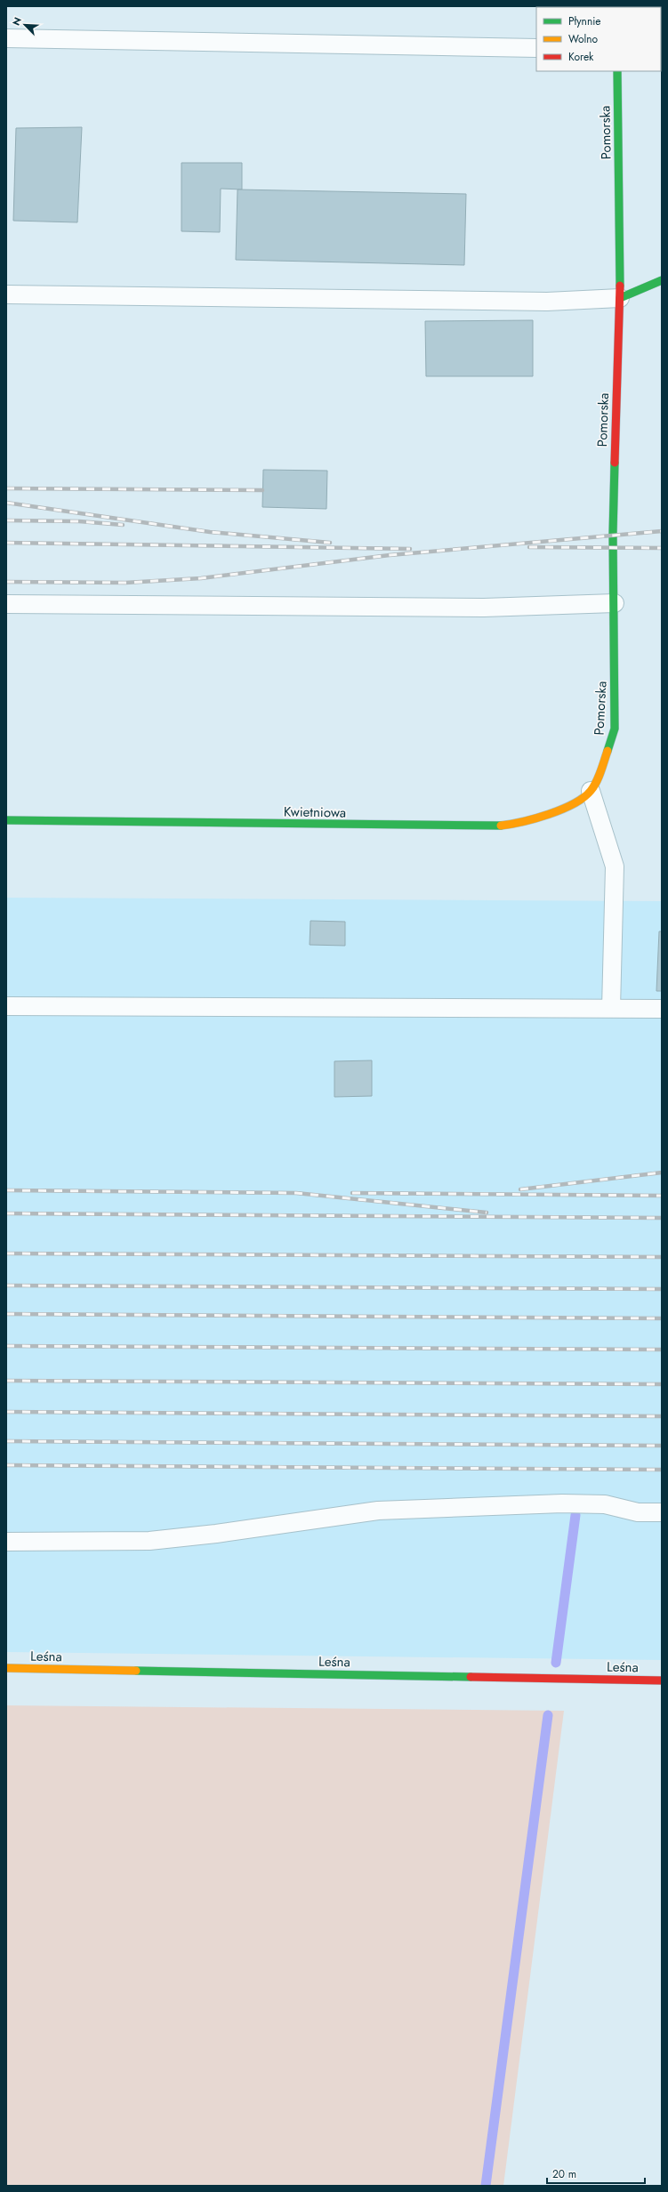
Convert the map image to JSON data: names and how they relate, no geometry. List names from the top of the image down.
{
  "streets": {
    "street": ["Pomorska", "Kwietniowa", "Leśna"]
  },
  "crossings": [
    ["Pomorska", "Kwietniowa"]
  ],
  "legend": ["Płynnie", "Wolno", "Korek"],
  "scale_bar": "20 m",
  "north": "top left"
}
